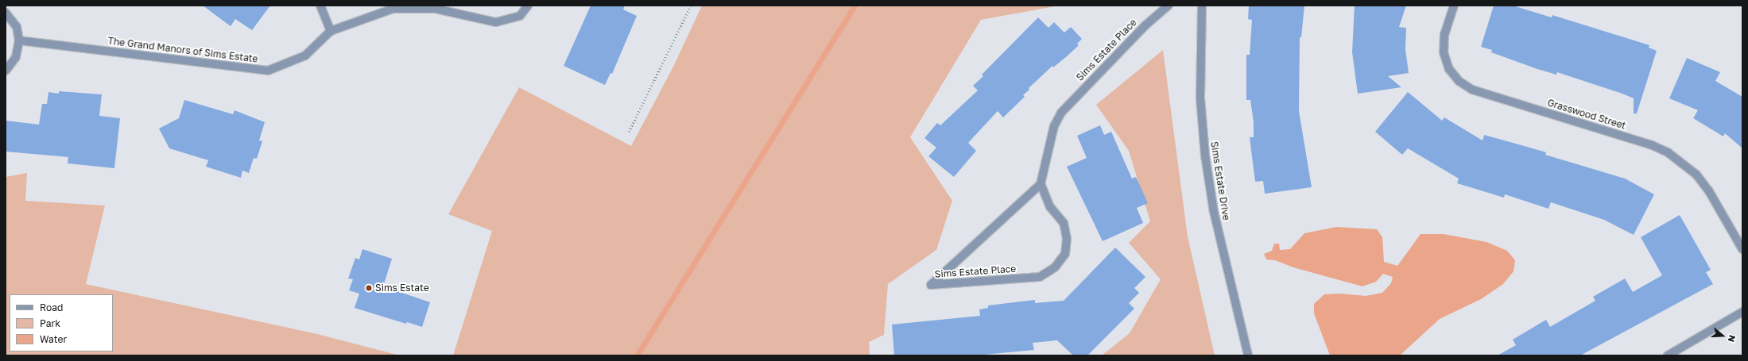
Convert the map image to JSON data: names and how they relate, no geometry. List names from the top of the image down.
{
  "streets": {
    "street": [
      "The Grand Manors of Sims Estate",
      "Sims Estate Place",
      "Grasswood Street",
      "Sims Estate Drive"
    ]
  },
  "places": ["Sims Estate"],
  "legend": ["Road", "Park", "Water"],
  "north": "right"
}
